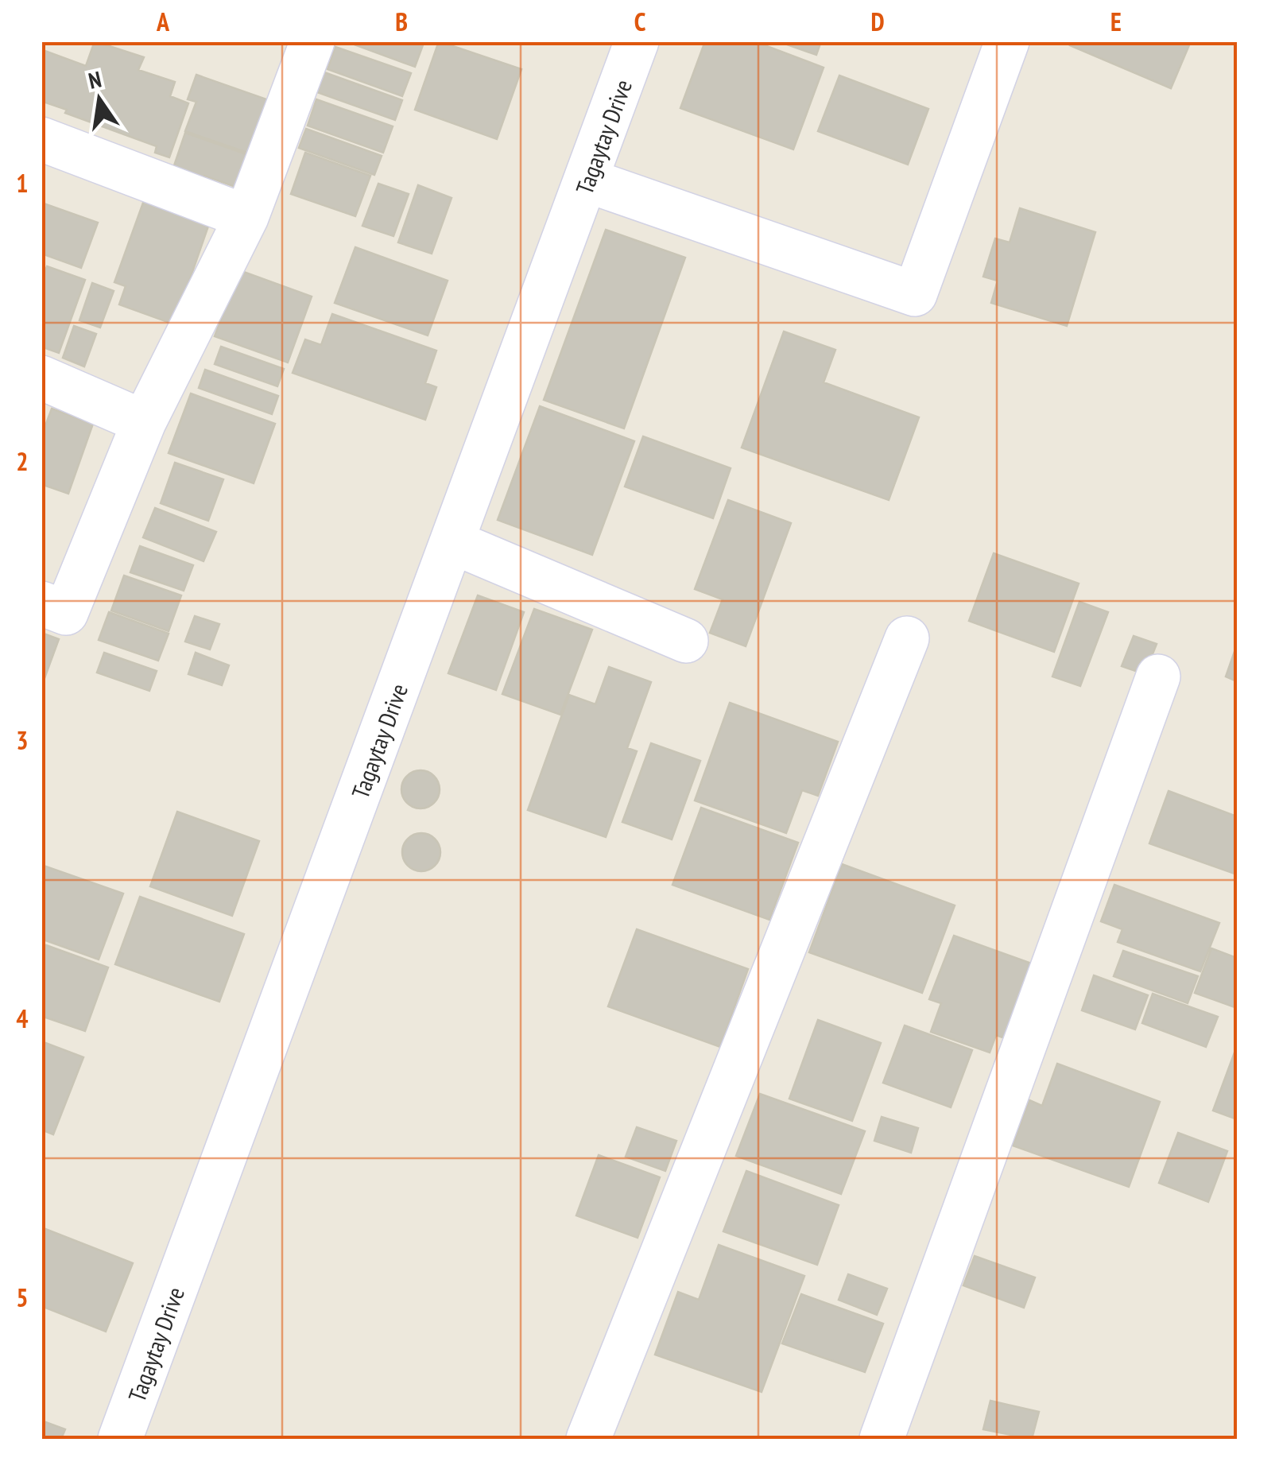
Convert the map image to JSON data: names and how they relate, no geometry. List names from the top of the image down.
{
  "streets": {
    "street": ["Tagaytay Drive"]
  },
  "north": "top",
  "grid": {
    "columns": [
      "A",
      "B",
      "C",
      "D",
      "E"
    ],
    "rows": [
      "1",
      "2",
      "3",
      "4",
      "5"
    ]
  }
}
